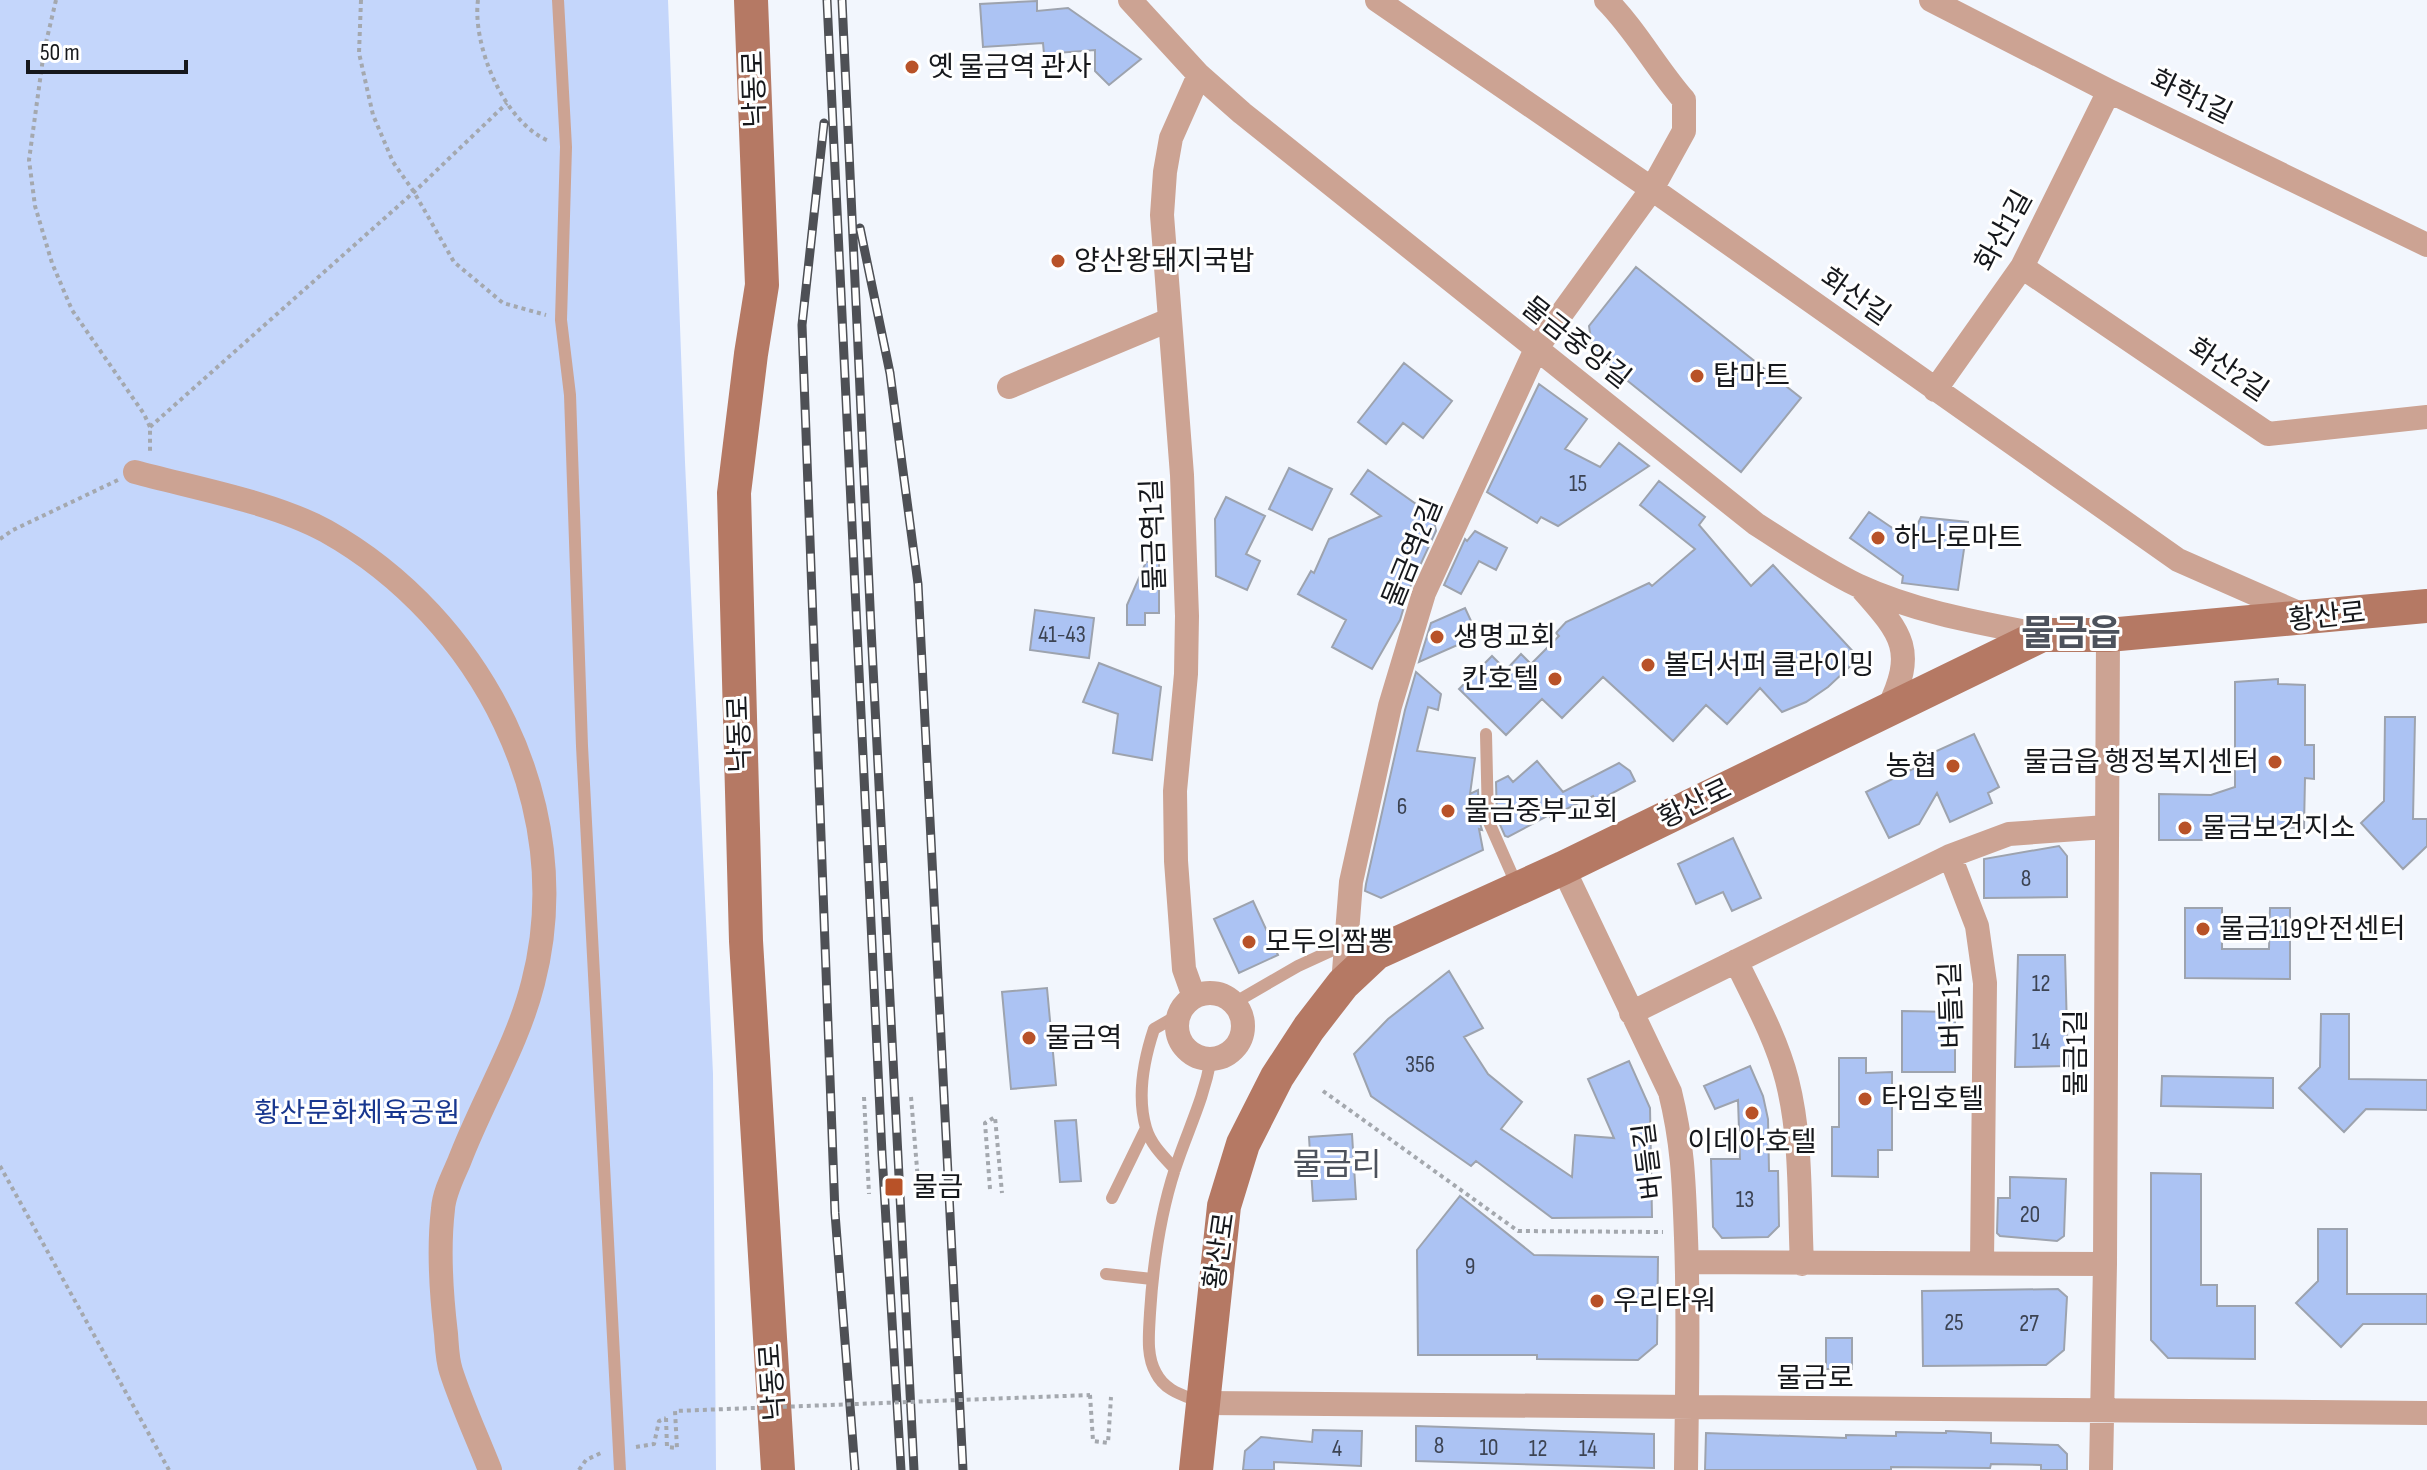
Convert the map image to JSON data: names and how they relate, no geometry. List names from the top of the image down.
{
  "streets": {
    "main road": ["낙동로", "황산로"],
    "street": [
      "화학1길",
      "화산1길",
      "화산길",
      "물금중앙길",
      "화산2길",
      "물금역1길",
      "물금역2길",
      "버들1길",
      "물금1길",
      "버들길",
      "물금로"
    ]
  },
  "crossings": [
    ["화학1길", "화산1길"],
    ["화산1길", "화산길"],
    ["화산1길", "화산2길"],
    ["화산길", "물금역2길"],
    ["화산길", "황산로"],
    ["물금중앙길", "물금역1길"],
    ["물금중앙길", "물금역2길"],
    ["물금중앙길", "황산로"],
    ["물금역2길", "황산로"],
    ["황산로", "물금1길"],
    ["황산로", "버들길"],
    ["황산로", "물금로"],
    ["물금1길", "물금로"],
    ["버들길", "물금로"]
  ],
  "districts": ["물금읍", "물금리"],
  "parks": ["황산문화체육공원"],
  "places": {
    "other": [
      "옛 물금역 관사",
      "양산왕돼지국밥",
      "탑마트",
      "하나로마트",
      "생명교회",
      "볼더서퍼 클라이밍",
      "칸호텔",
      "물금읍 행정복지센터",
      "농협",
      "물금중부교회",
      "물금보건지소",
      "물금119안전센터",
      "모두의짬뽕",
      "물금역",
      "타임호텔",
      "이데아호텔",
      "우리타워"
    ],
    "transit": ["물금"]
  },
  "house_numbers": [
    "15",
    "41-43",
    "6",
    "8",
    "12",
    "14",
    "356",
    "13",
    "20",
    "9",
    "25",
    "27",
    "8",
    "10",
    "4",
    "12",
    "14"
  ],
  "scale_bar": "50 m"
}
